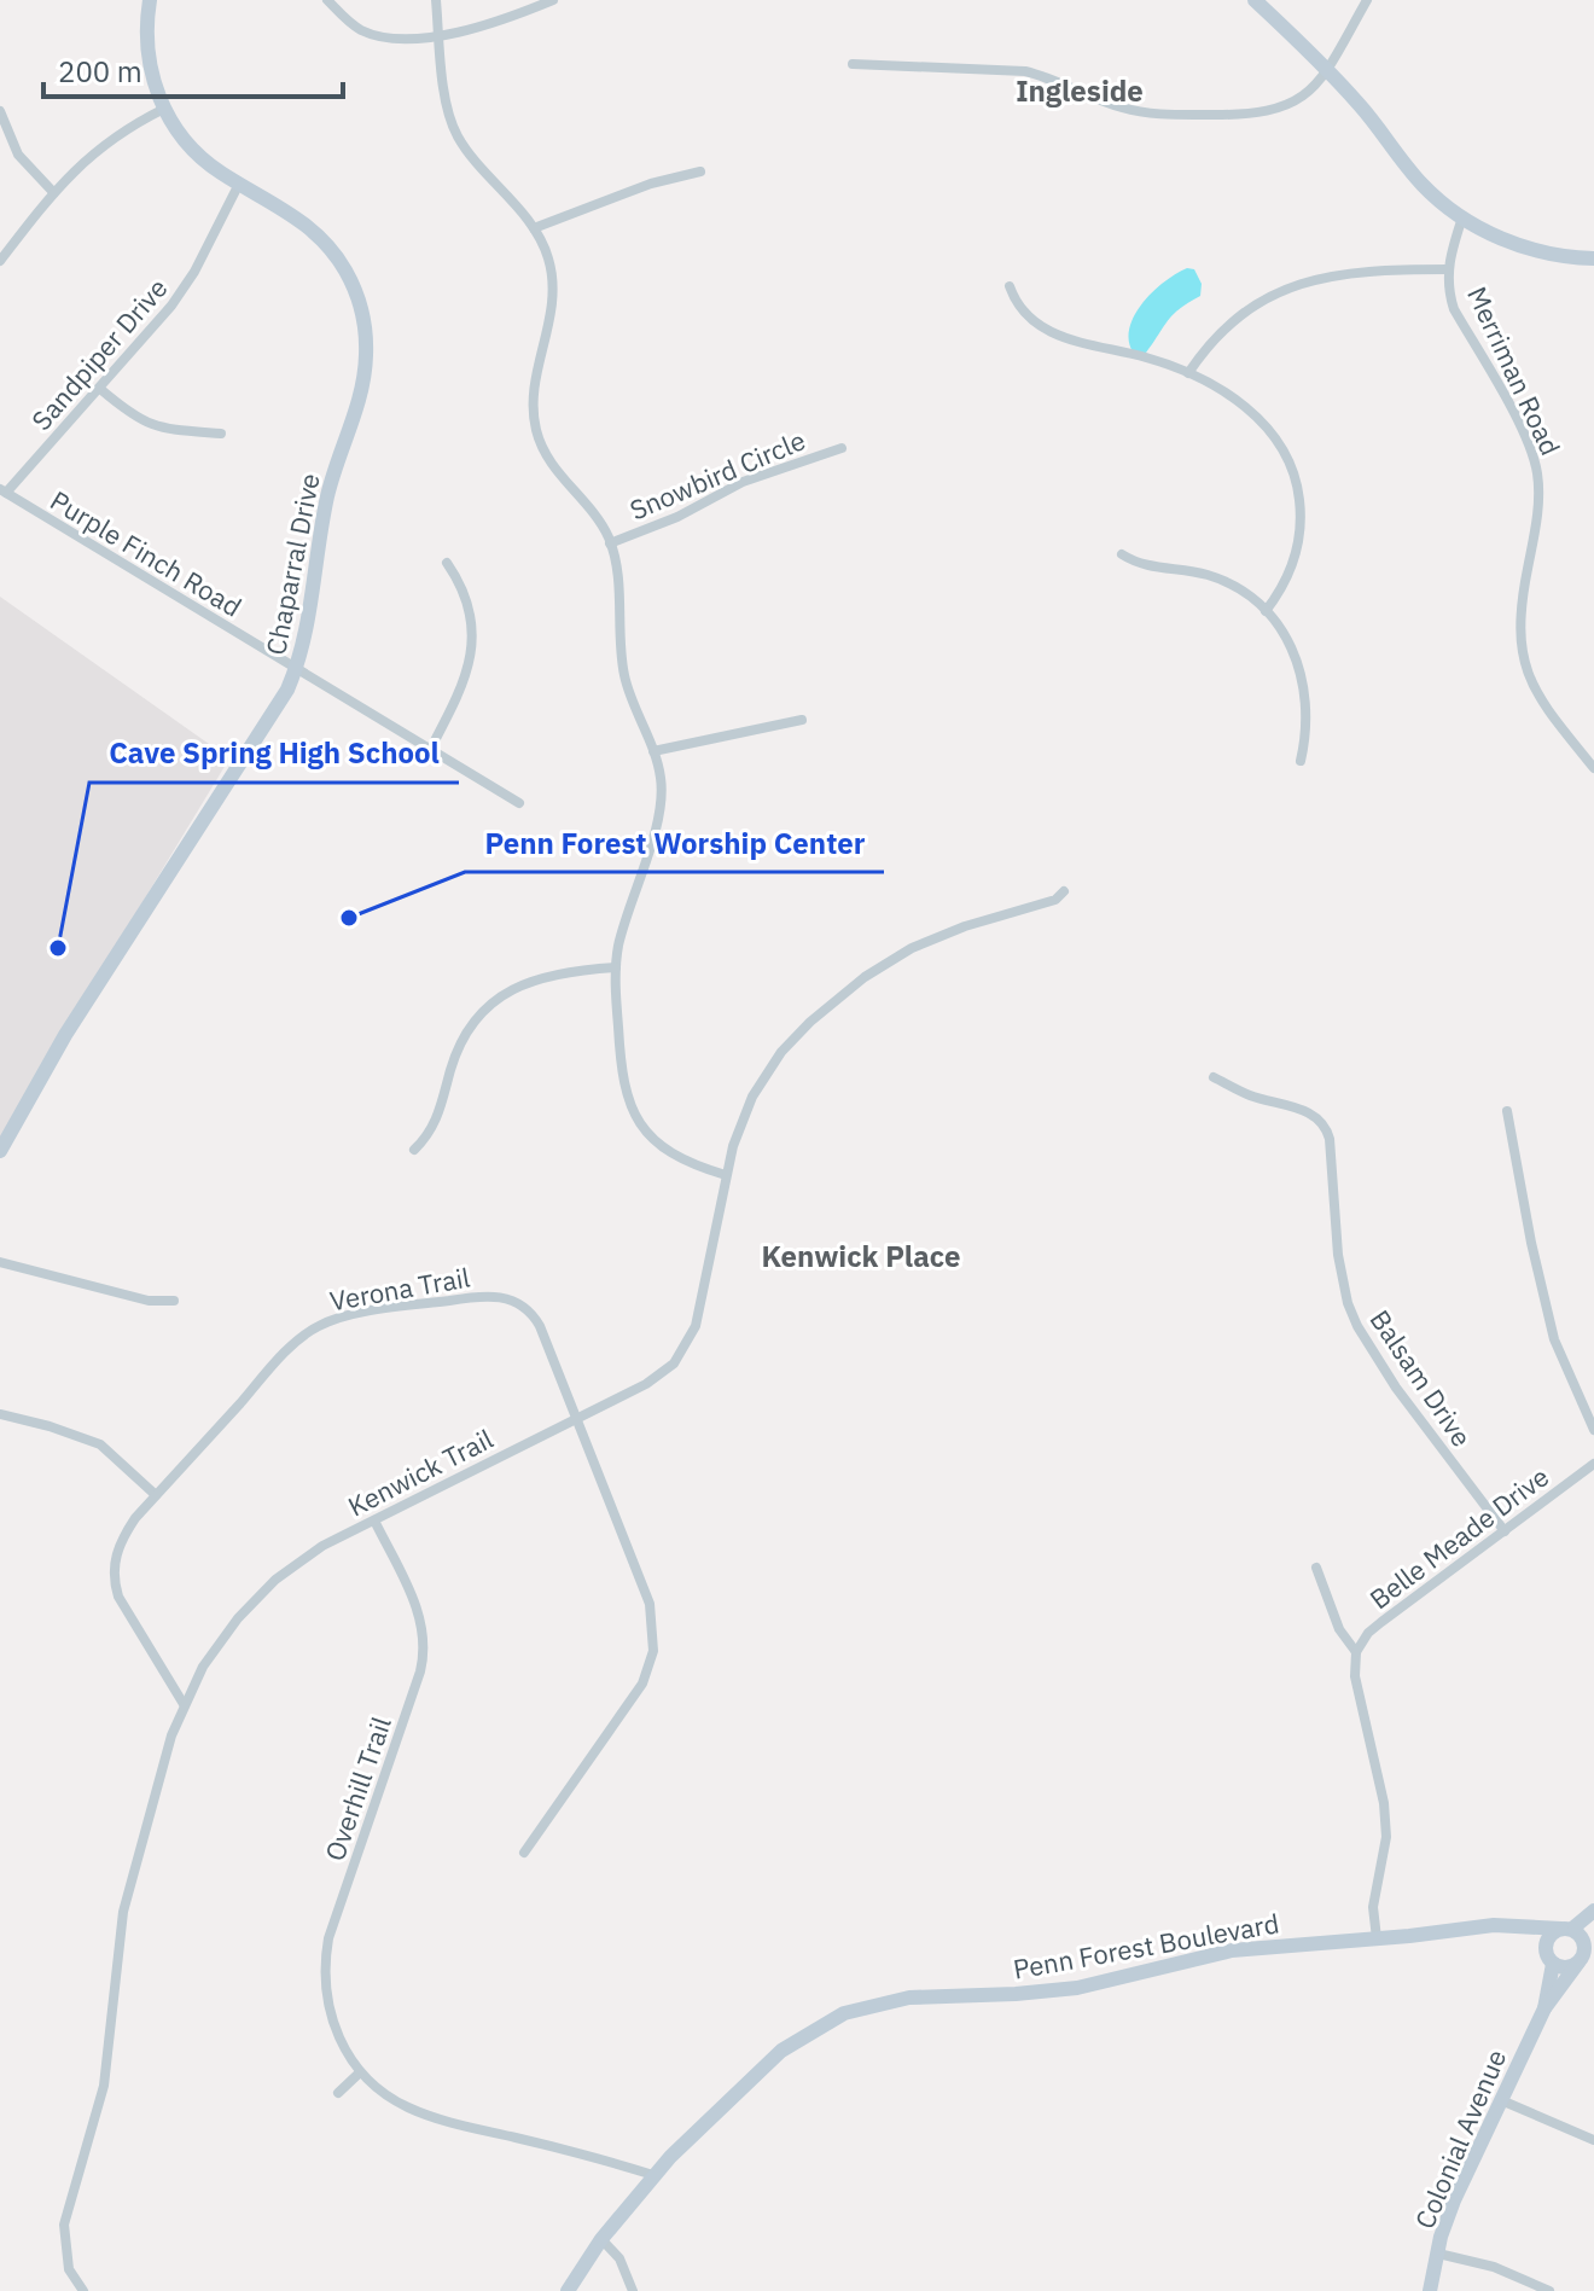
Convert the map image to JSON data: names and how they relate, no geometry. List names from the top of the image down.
{
  "streets": {
    "street": [
      "Sandpiper Drive",
      "Merriman Road",
      "Snowbird Circle",
      "Purple Finch Road",
      "Chaparral Drive",
      "Verona Trail",
      "Balsam Drive",
      "Kenwick Trail",
      "Belle Meade Drive",
      "Overhill Trail",
      "Penn Forest Boulevard",
      "Colonial Avenue"
    ]
  },
  "crossings": [
    ["Sandpiper Drive", "Purple Finch Road"],
    ["Sandpiper Drive", "Chaparral Drive"],
    ["Purple Finch Road", "Chaparral Drive"],
    ["Verona Trail", "Kenwick Trail"],
    ["Balsam Drive", "Belle Meade Drive"],
    ["Kenwick Trail", "Overhill Trail"],
    ["Overhill Trail", "Penn Forest Boulevard"],
    ["Penn Forest Boulevard", "Colonial Avenue"]
  ],
  "districts": ["Ingleside", "Kenwick Place"],
  "places": ["Penn Forest Worship Center", "Cave Spring High School"],
  "scale_bar": "200 m"
}
